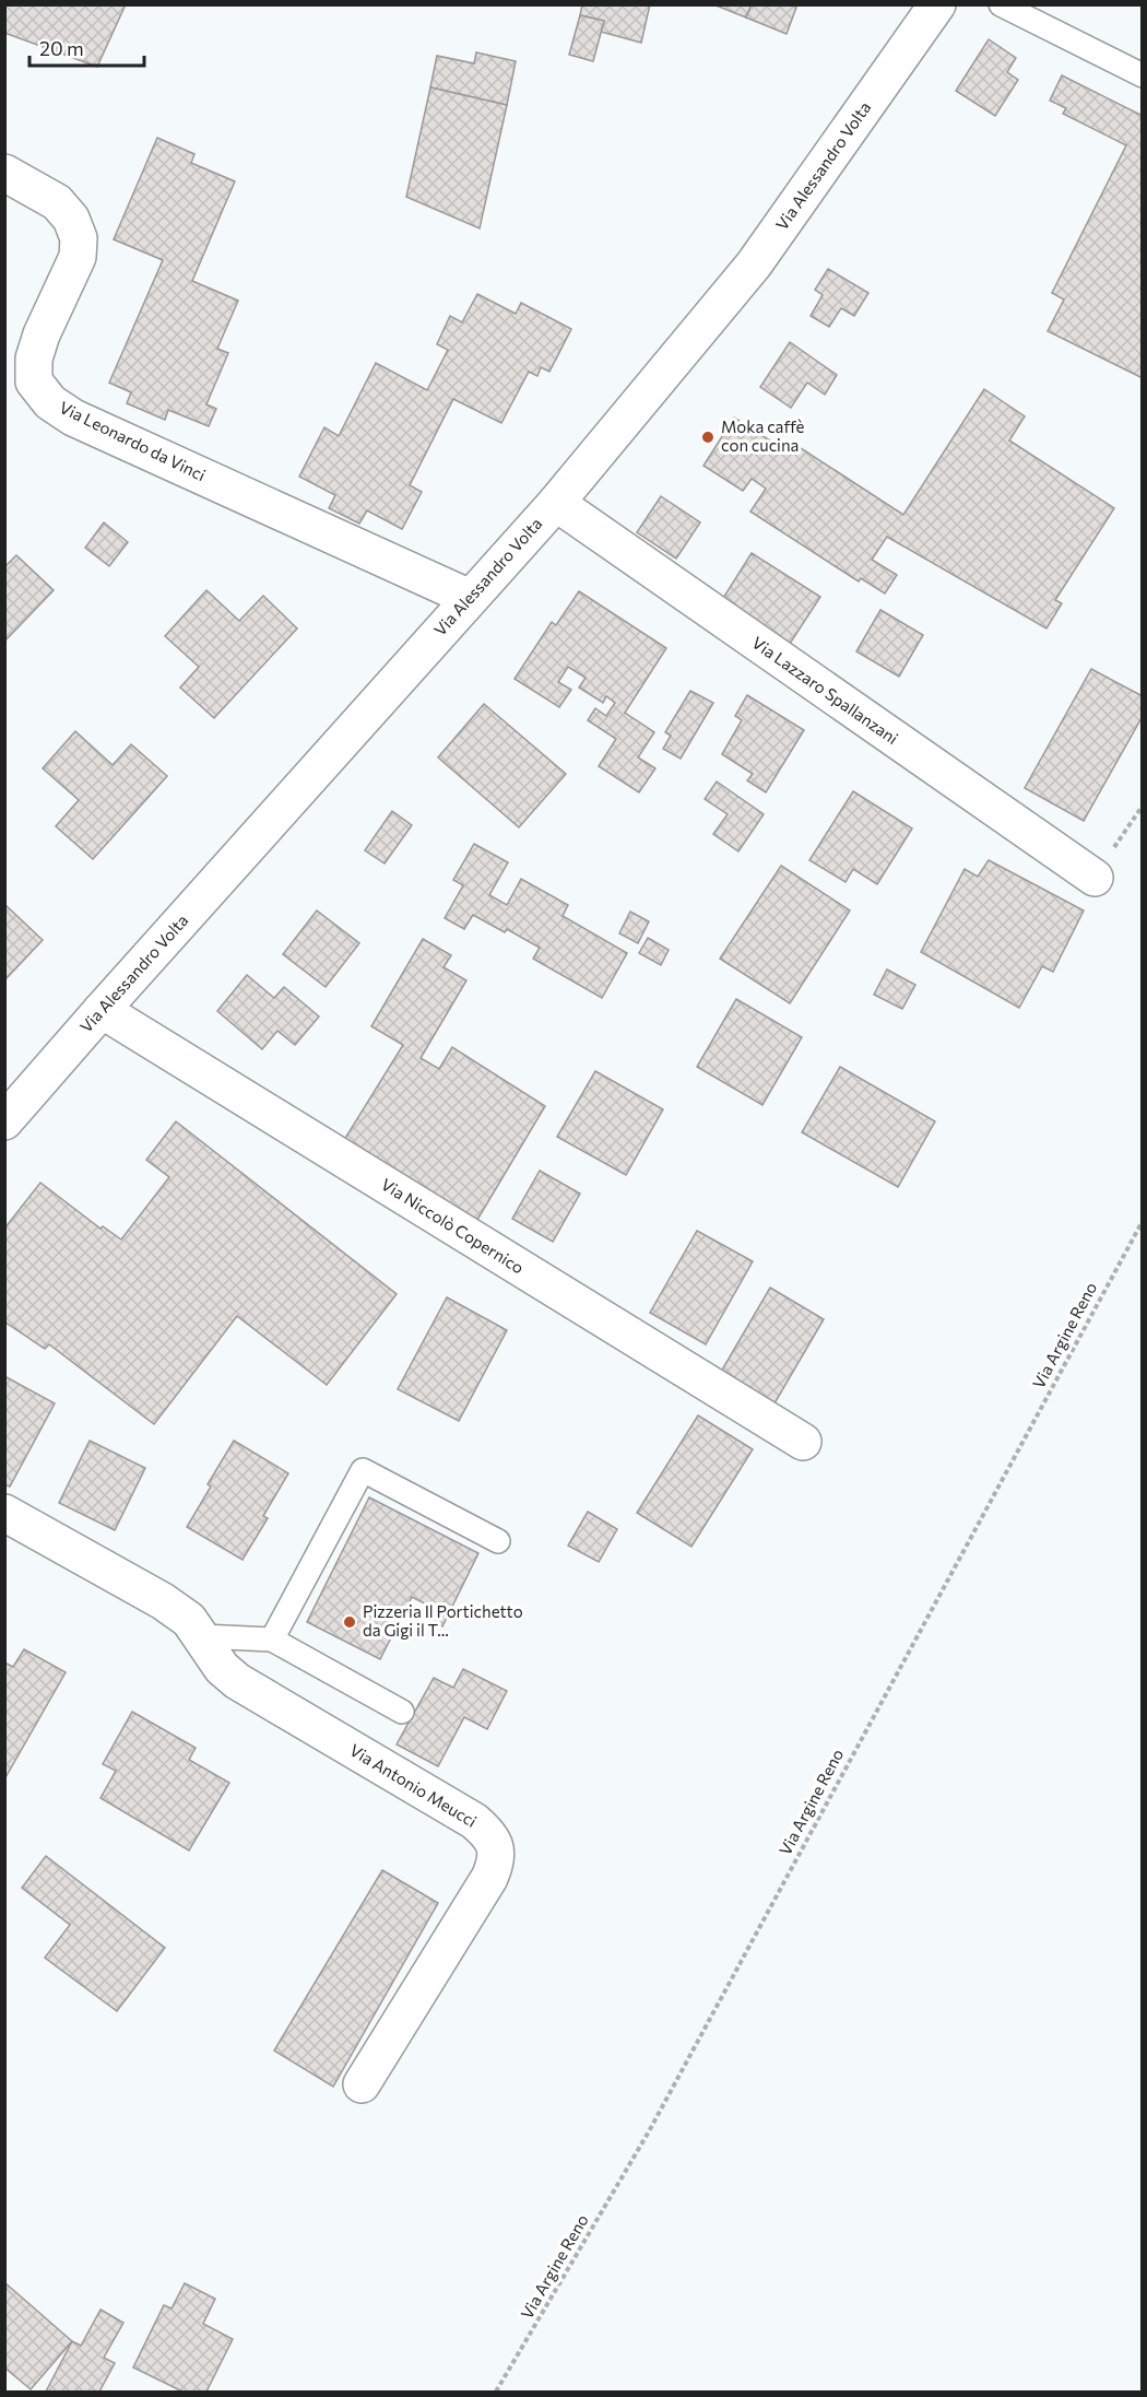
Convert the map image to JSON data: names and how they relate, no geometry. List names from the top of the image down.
{
  "streets": {
    "street": [
      "Via Alessandro Volta",
      "Via Leonardo da Vinci",
      "Via Lazzaro Spallanzani",
      "Via Niccolò Copernico",
      "Via Antonio Meucci"
    ],
    "path": ["Via Argine Reno"]
  },
  "crossings": [
    ["Via Alessandro Volta", "Via Leonardo da Vinci"],
    ["Via Alessandro Volta", "Via Lazzaro Spallanzani"],
    ["Via Alessandro Volta", "Via Niccolò Copernico"]
  ],
  "places": ["Moka caffè con cucina", "Pizzeria Il Portichetto da Gigi il T..."],
  "scale_bar": "20 m"
}
